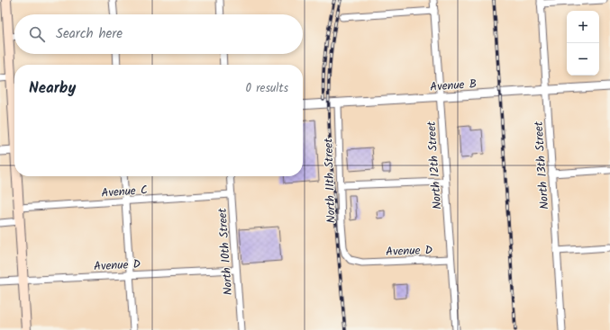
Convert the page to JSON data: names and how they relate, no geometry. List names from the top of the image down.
{
  "streets": {
    "street": [
      "Avenue B",
      "North 12th Street",
      "North 13th Street",
      "North 11th Street",
      "Avenue C",
      "Avenue D",
      "North 10th Street"
    ]
  },
  "crossings": [
    ["Avenue B", "North 12th Street"],
    ["Avenue B", "North 13th Street"],
    ["Avenue B", "North 11th Street"],
    ["North 12th Street", "Avenue D"],
    ["North 11th Street", "Avenue D"],
    ["Avenue C", "North 10th Street"],
    ["Avenue D", "North 10th Street"]
  ],
  "page": {
    "map_buttons": ["+", "−"],
    "search": "Search here",
    "heading": ["Nearby", "0 results"]
  }
}
